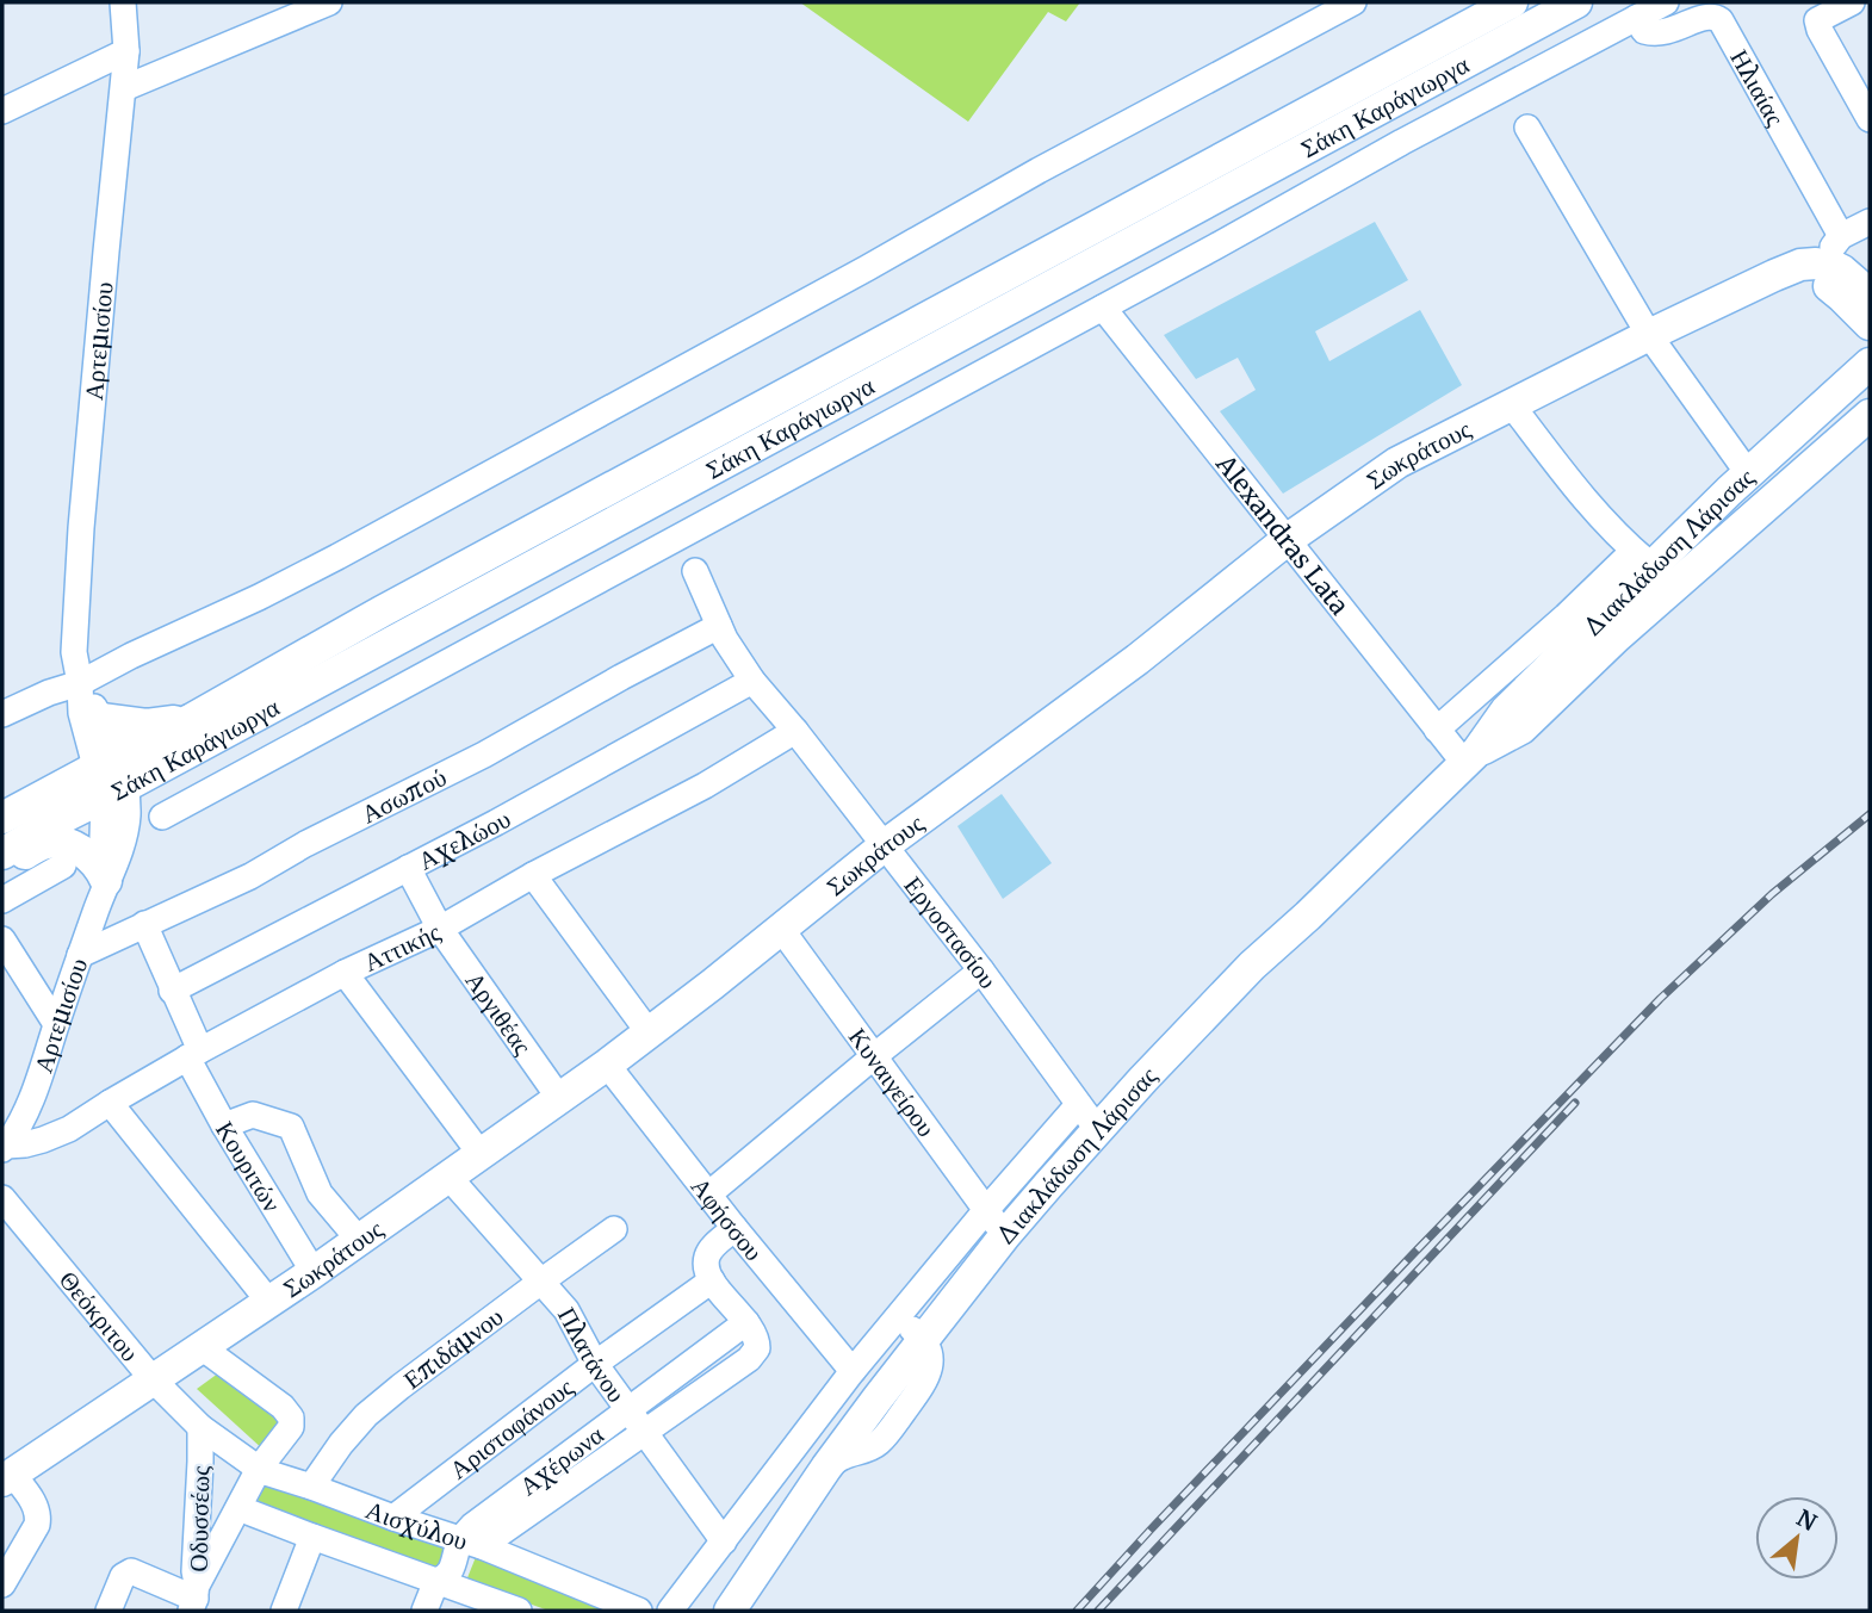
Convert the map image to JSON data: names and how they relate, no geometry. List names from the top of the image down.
{
  "streets": {
    "main road": ["Σάκη Καράγιωργα", "Σωκράτους", "Διακλάδωση Λάρισας"],
    "street": [
      "Ηλιαίας",
      "Αρτεμισίου",
      "Alexandras Lata",
      "Ασωπού",
      "Αχελώου",
      "Εργοστασίου",
      "Αττικής",
      "Αργιθέας",
      "Κυναιγείρου",
      "Κουριτών",
      "Αφήσσου",
      "Θεόκριτου",
      "Επιδάμνου",
      "Πλατάνου",
      "Αριστοφάνους",
      "Αχέρωνα",
      "Οδυσσέως",
      "Αισχύλου"
    ]
  },
  "crossings": [
    ["Σάκη Καράγιωργα", "Αρτεμισίου"],
    ["Αρτεμισίου", "Ασωπού"],
    ["Αρτεμισίου", "Αττικής"],
    ["Σωκράτους", "Alexandras Lata"],
    ["Σωκράτους", "Εργοστασίου"],
    ["Σωκράτους", "Αργιθέας"],
    ["Σωκράτους", "Κυναιγείρου"],
    ["Σωκράτους", "Κουριτών"],
    ["Σωκράτους", "Αφήσσου"],
    ["Σωκράτους", "Θεόκριτου"],
    ["Σωκράτους", "Πλατάνου"],
    ["Alexandras Lata", "Διακλάδωση Λάρισας"],
    ["Διακλάδωση Λάρισας", "Εργοστασίου"],
    ["Διακλάδωση Λάρισας", "Κυναιγείρου"],
    ["Ασωπού", "Εργοστασίου"],
    ["Ασωπού", "Κουριτών"],
    ["Αχελώου", "Εργοστασίου"],
    ["Αχελώου", "Αργιθέας"],
    ["Αχελώου", "Κουριτών"],
    ["Εργοστασίου", "Αττικής"],
    ["Αττικής", "Αργιθέας"],
    ["Αττικής", "Κουριτών"],
    ["Θεόκριτου", "Οδυσσέως"],
    ["Θεόκριτου", "Αισχύλου"],
    ["Επιδάμνου", "Πλατάνου"],
    ["Επιδάμνου", "Αισχύλου"],
    ["Πλατάνου", "Αριστοφάνους"],
    ["Πλατάνου", "Αχέρωνα"],
    ["Αριστοφάνους", "Αισχύλου"],
    ["Αχέρωνα", "Αισχύλου"],
    ["Οδυσσέως", "Αισχύλου"]
  ],
  "north": "top right"
}
